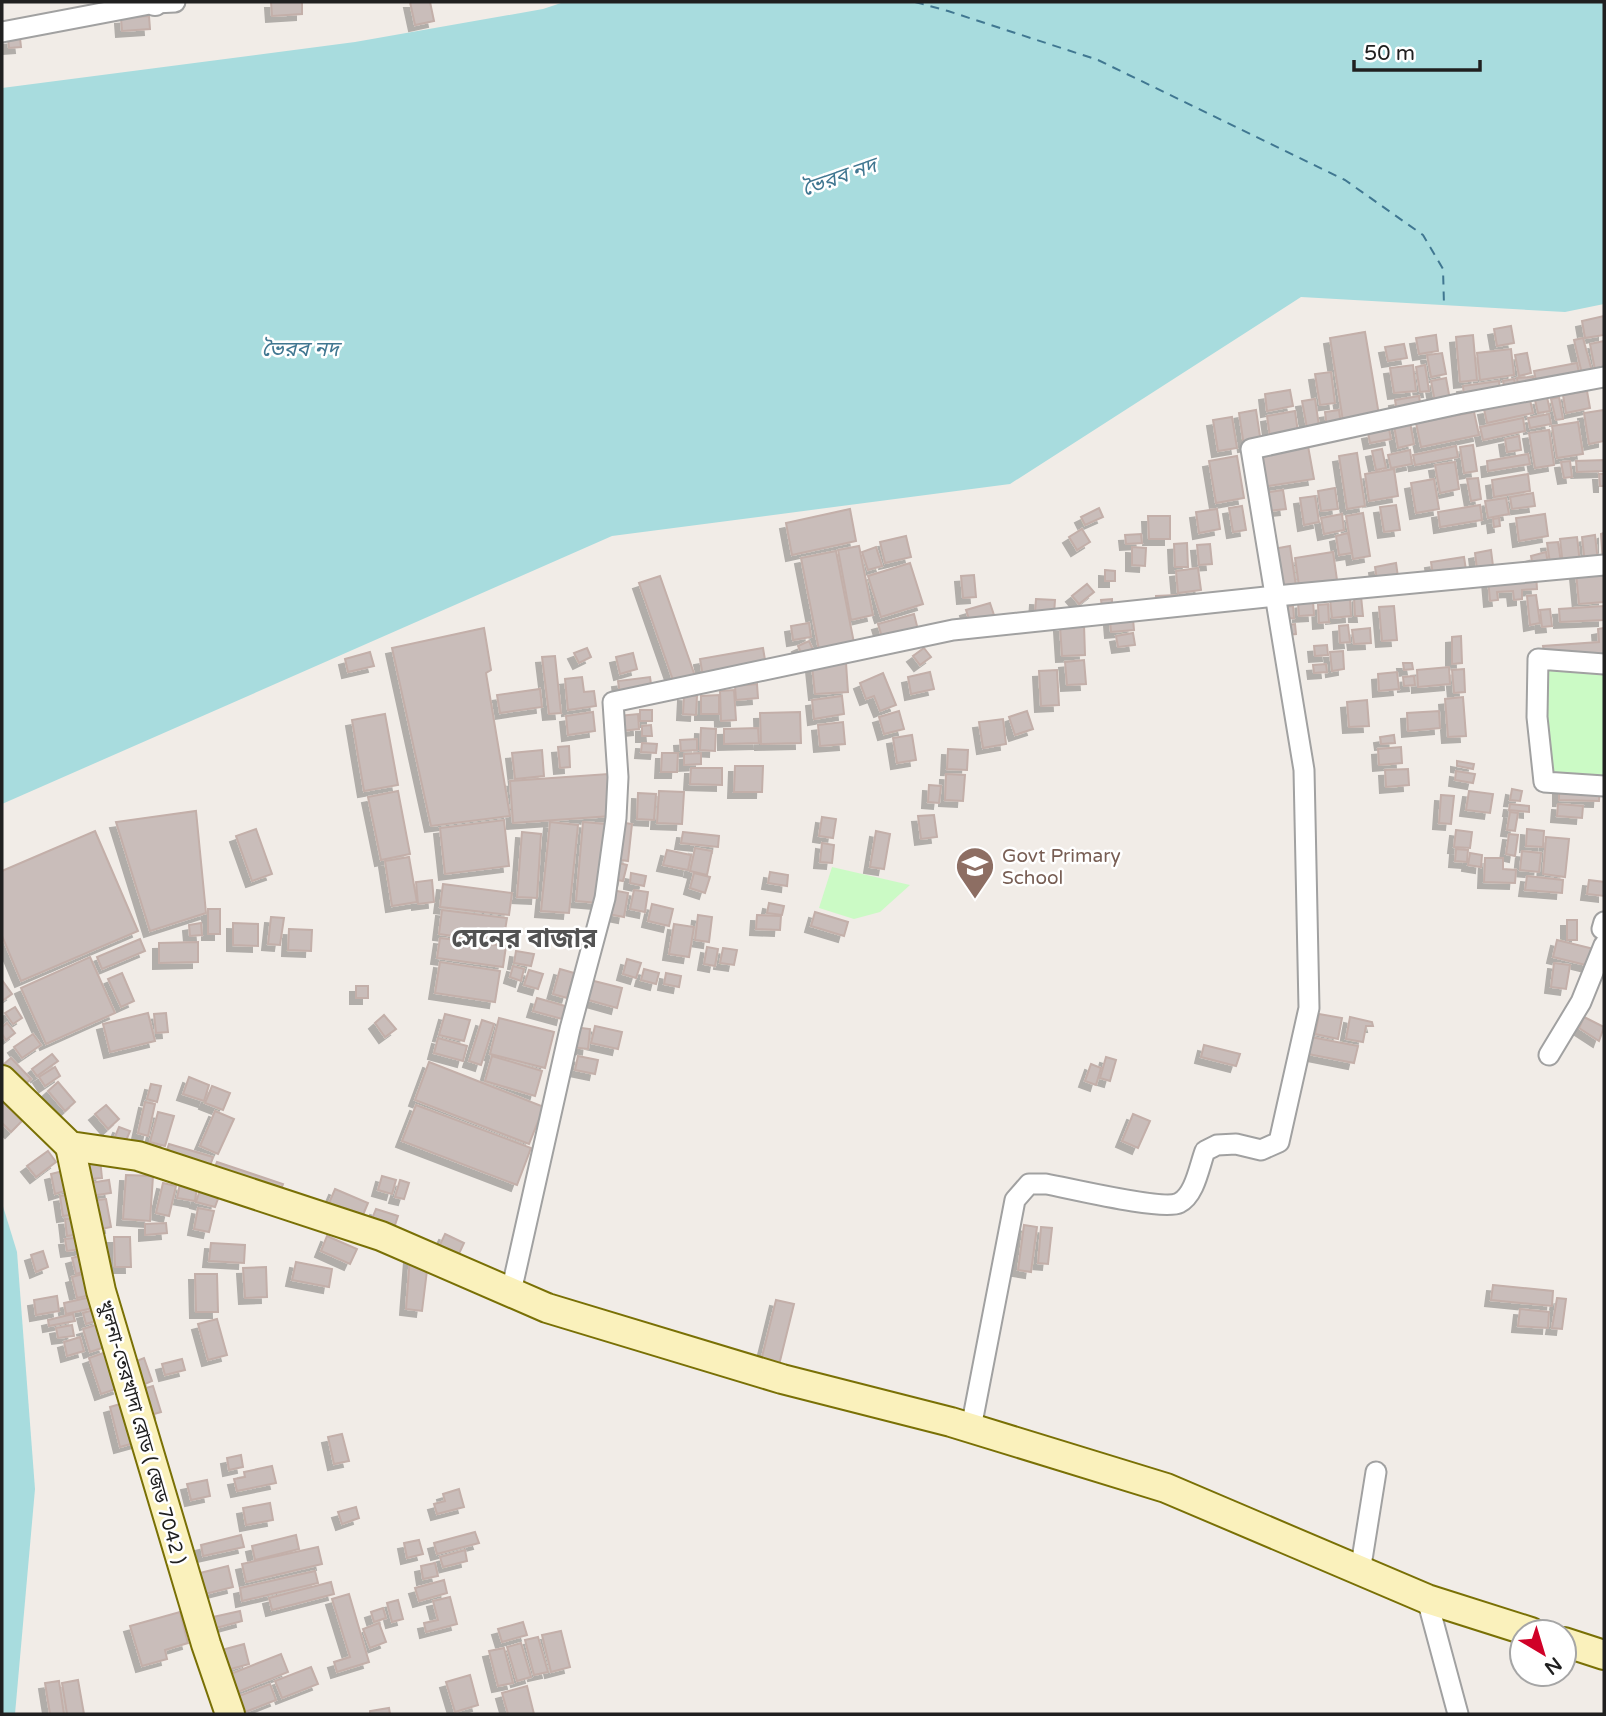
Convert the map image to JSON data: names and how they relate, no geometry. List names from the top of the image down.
{
  "streets": {
    "main road": ["খুলনা-তেরখাদা রোড ( জেড 7042 )"]
  },
  "districts": ["সেনের বাজার"],
  "water": ["ভৈরব নদ"],
  "places": {
    "school or university": ["Govt Primary School"]
  },
  "scale_bar": "50 m",
  "north": "bottom right"
}
